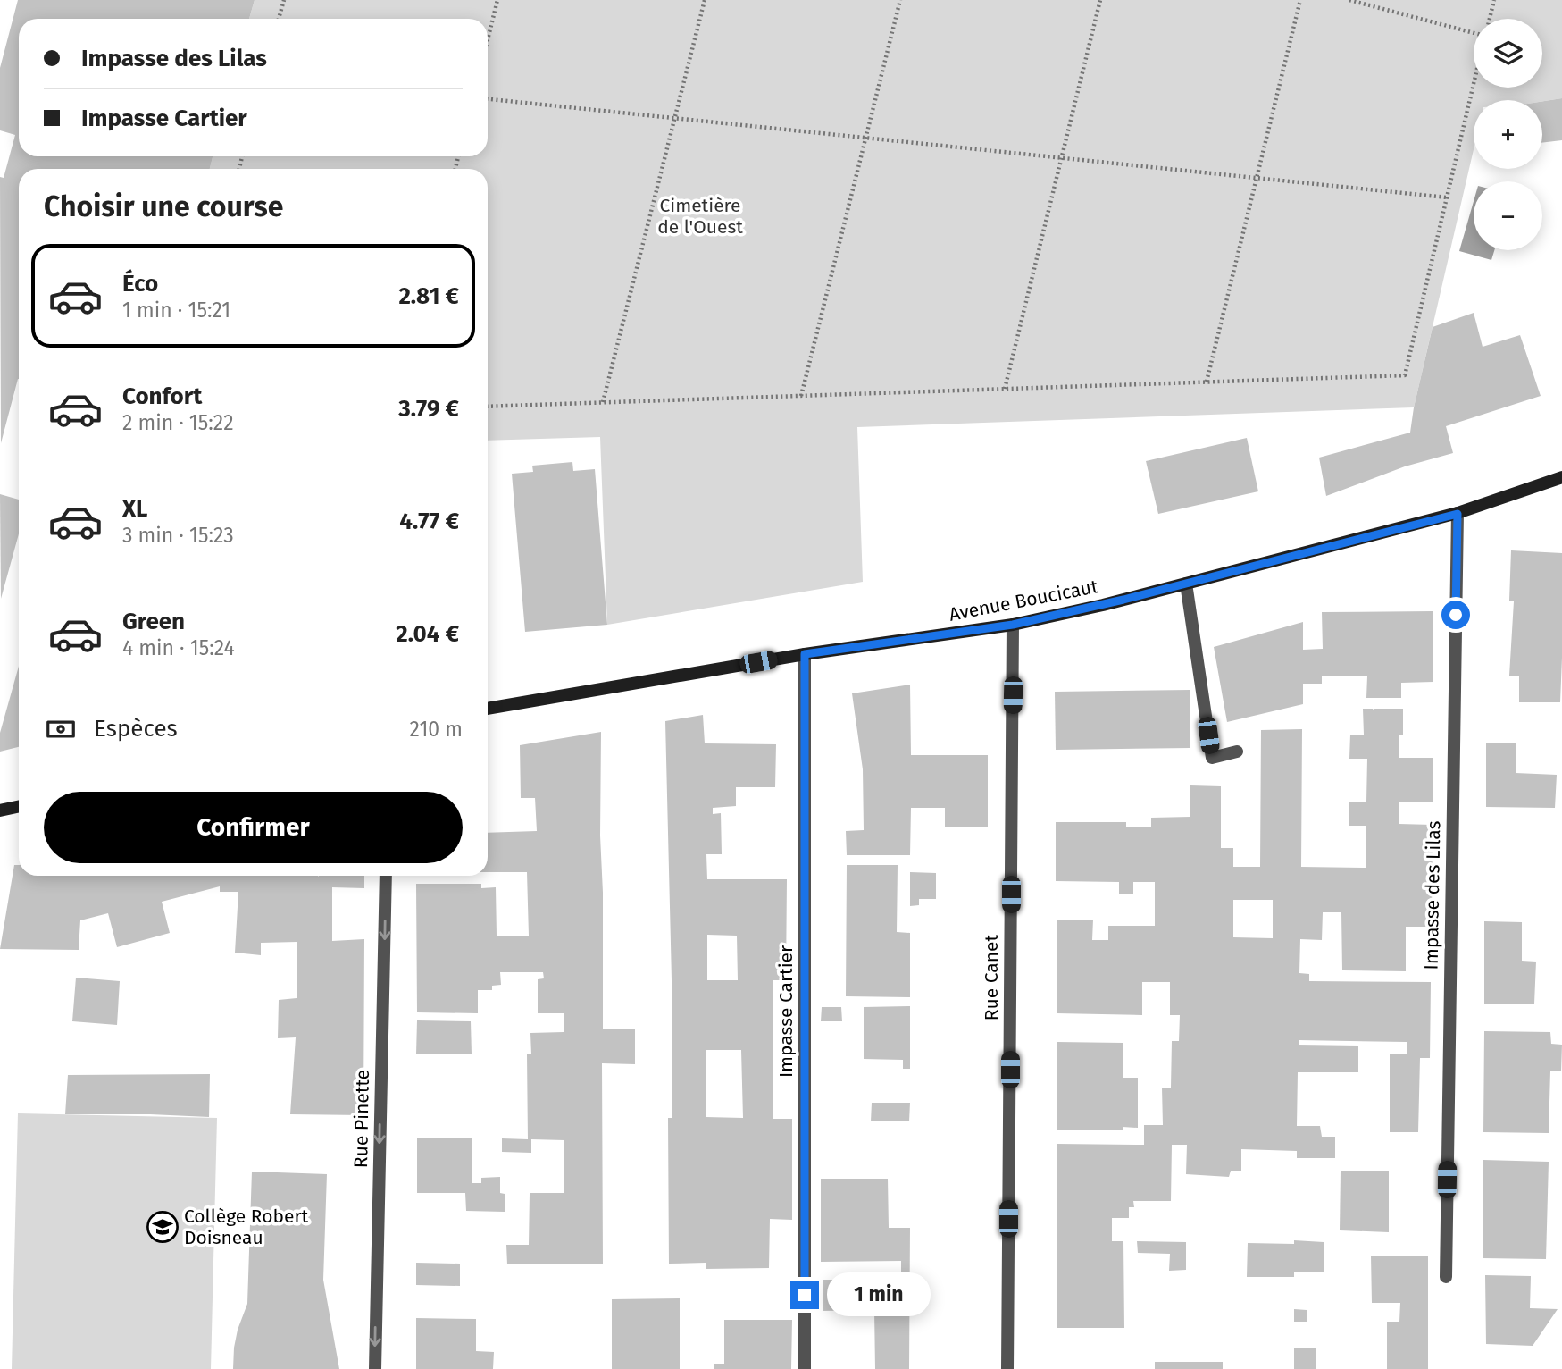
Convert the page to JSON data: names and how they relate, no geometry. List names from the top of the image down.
{
  "streets": {
    "main road": ["Avenue Boucicaut"],
    "street": [
      "Impasse des Lilas",
      "Rue Canet",
      "Impasse Cartier",
      "Rue Pinette"
    ]
  },
  "crossings": [
    ["Avenue Boucicaut", "Impasse des Lilas"],
    ["Avenue Boucicaut", "Rue Canet"],
    ["Avenue Boucicaut", "Impasse Cartier"]
  ],
  "one_way": ["Rue Pinette"],
  "parks": ["Cimetière de l'Ouest"],
  "places": {
    "school or university": ["Collège Robert Doisneau"]
  },
  "page": {
    "map_buttons": ["+", "−"],
    "banner": ["Impasse des Lilas", "Impasse Cartier"],
    "heading": "Choisir une course",
    "list": [
      {
        "name": "Éco",
        "note": "1 min · 15:21",
        "value": "2.81 €"
      },
      {
        "name": "Confort",
        "note": "2 min · 15:22",
        "value": "3.79 €"
      },
      {
        "name": "XL",
        "note": "3 min · 15:23",
        "value": "4.77 €"
      },
      {
        "name": "Green",
        "note": "4 min · 15:24",
        "value": "2.04 €"
      }
    ],
    "pay": ["Espèces", "210 m"],
    "buttons": "Confirmer",
    "bubble": "1 min"
  }
}
